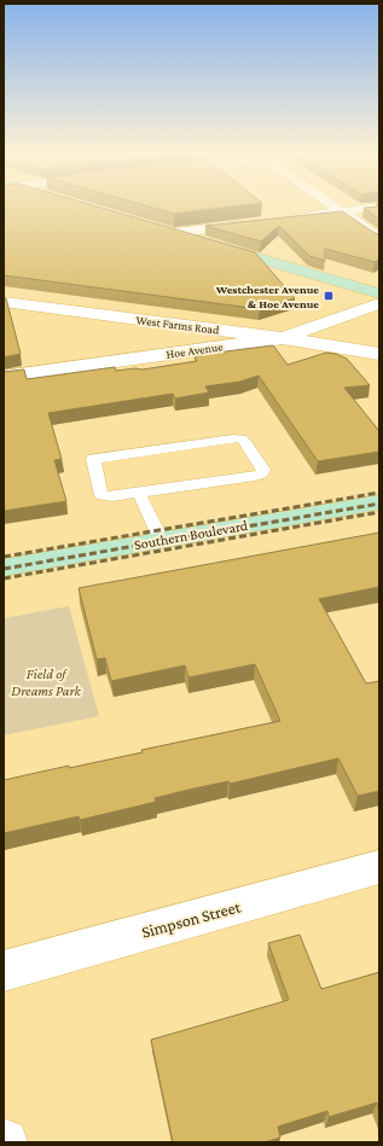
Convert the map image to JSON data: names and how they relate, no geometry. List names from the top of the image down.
{
  "streets": {
    "main road": ["Southern Boulevard"],
    "street": ["West Farms Road", "Hoe Avenue", "Simpson Street"]
  },
  "crossings": [
    ["West Farms Road", "Hoe Avenue"]
  ],
  "parks": ["Field of Dreams Park"],
  "places": {
    "transit": ["Westchester Avenue & Hoe Avenue"]
  }
}
